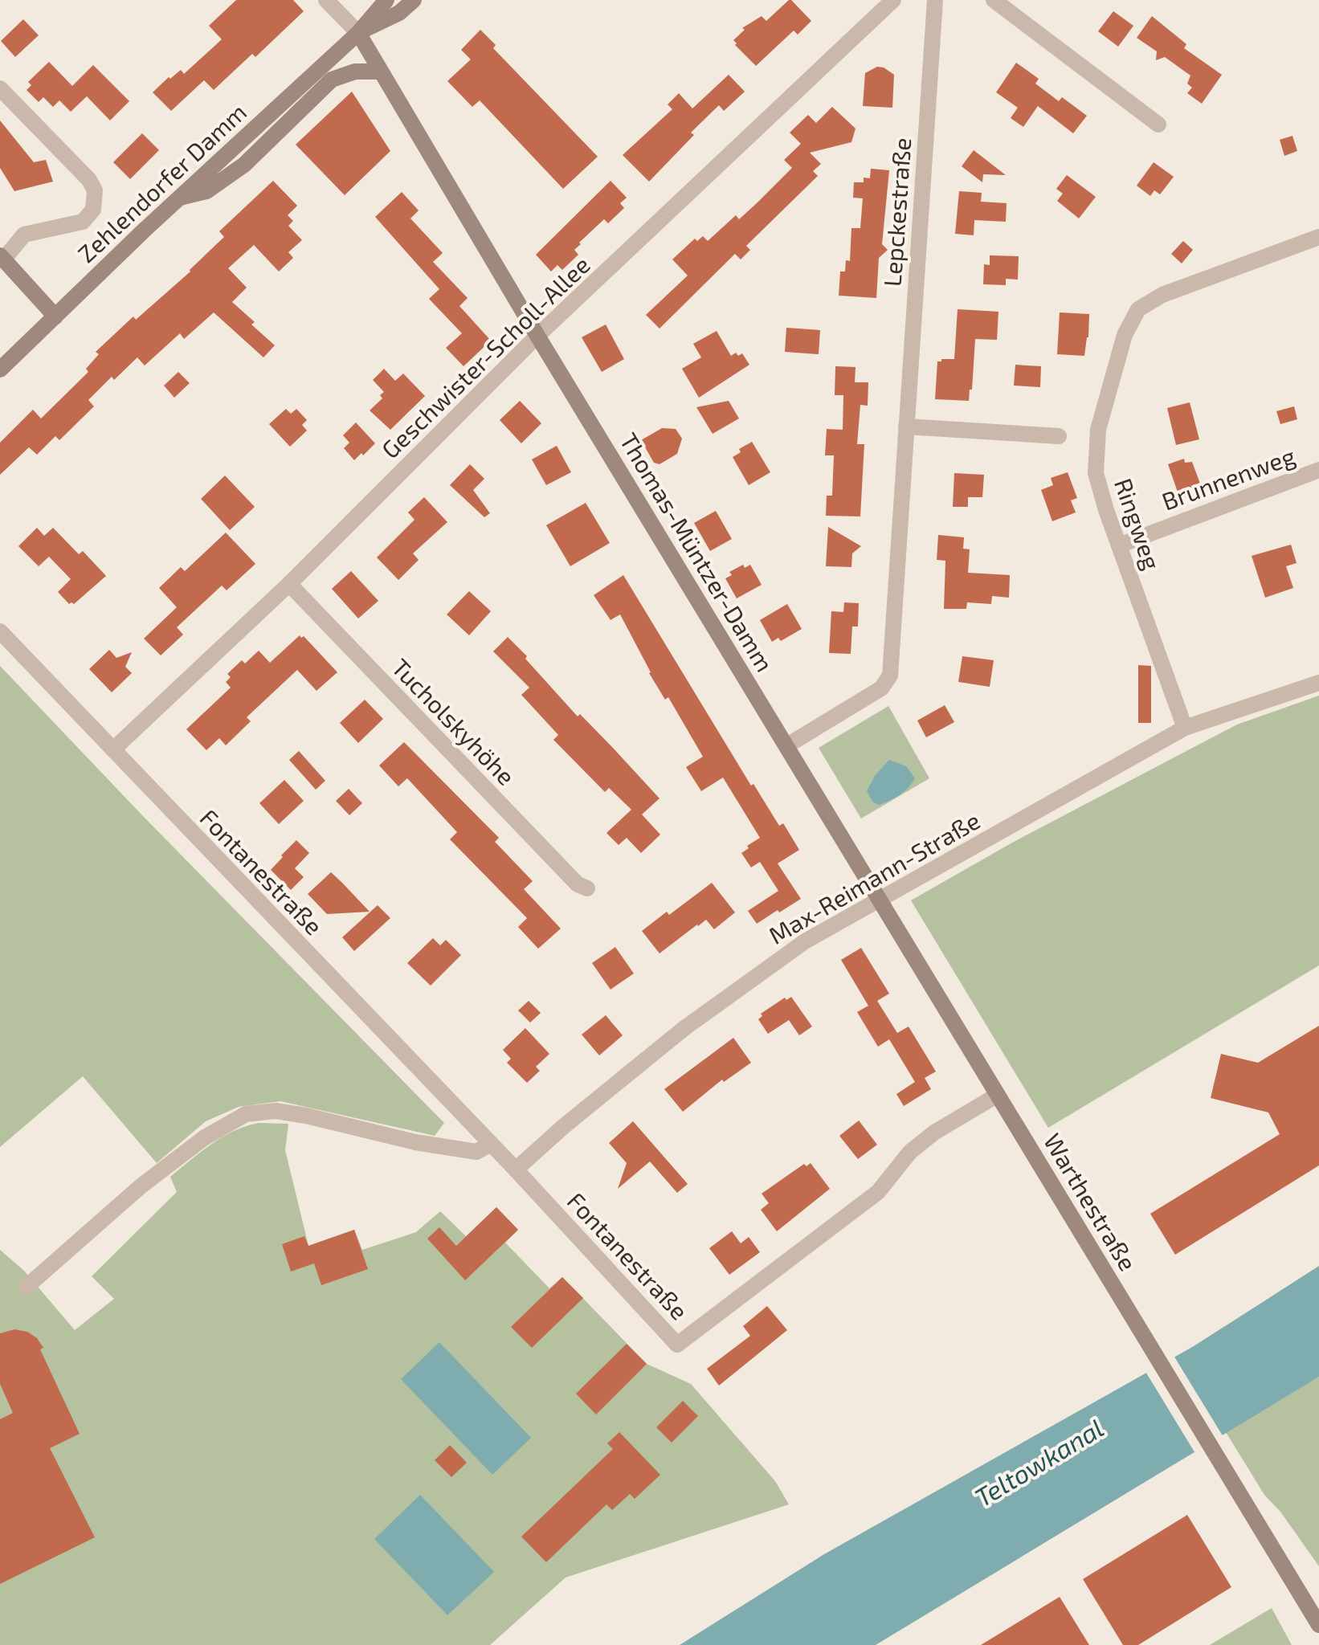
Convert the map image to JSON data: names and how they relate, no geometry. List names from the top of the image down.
{
  "streets": {
    "street": [
      "Zehlendorfer Damm",
      "Lepckestraße",
      "Geschwister-Scholl-Allee",
      "Brunnenweg",
      "Ringweg",
      "Thomas-Müntzer-Damm",
      "Tucholskyhöhe",
      "Fontanestraße",
      "Max-Reimann-Straße",
      "Warthestraße"
    ]
  },
  "crossings": [
    ["Zehlendorfer Damm", "Thomas-Müntzer-Damm"],
    ["Lepckestraße", "Thomas-Müntzer-Damm"],
    ["Geschwister-Scholl-Allee", "Thomas-Müntzer-Damm"],
    ["Geschwister-Scholl-Allee", "Tucholskyhöhe"],
    ["Geschwister-Scholl-Allee", "Fontanestraße"],
    ["Brunnenweg", "Ringweg"],
    ["Ringweg", "Max-Reimann-Straße"],
    ["Thomas-Müntzer-Damm", "Fontanestraße"],
    ["Thomas-Müntzer-Damm", "Max-Reimann-Straße"],
    ["Thomas-Müntzer-Damm", "Warthestraße"],
    ["Fontanestraße", "Max-Reimann-Straße"],
    ["Fontanestraße", "Warthestraße"]
  ],
  "water": ["Teltowkanal"]
}
